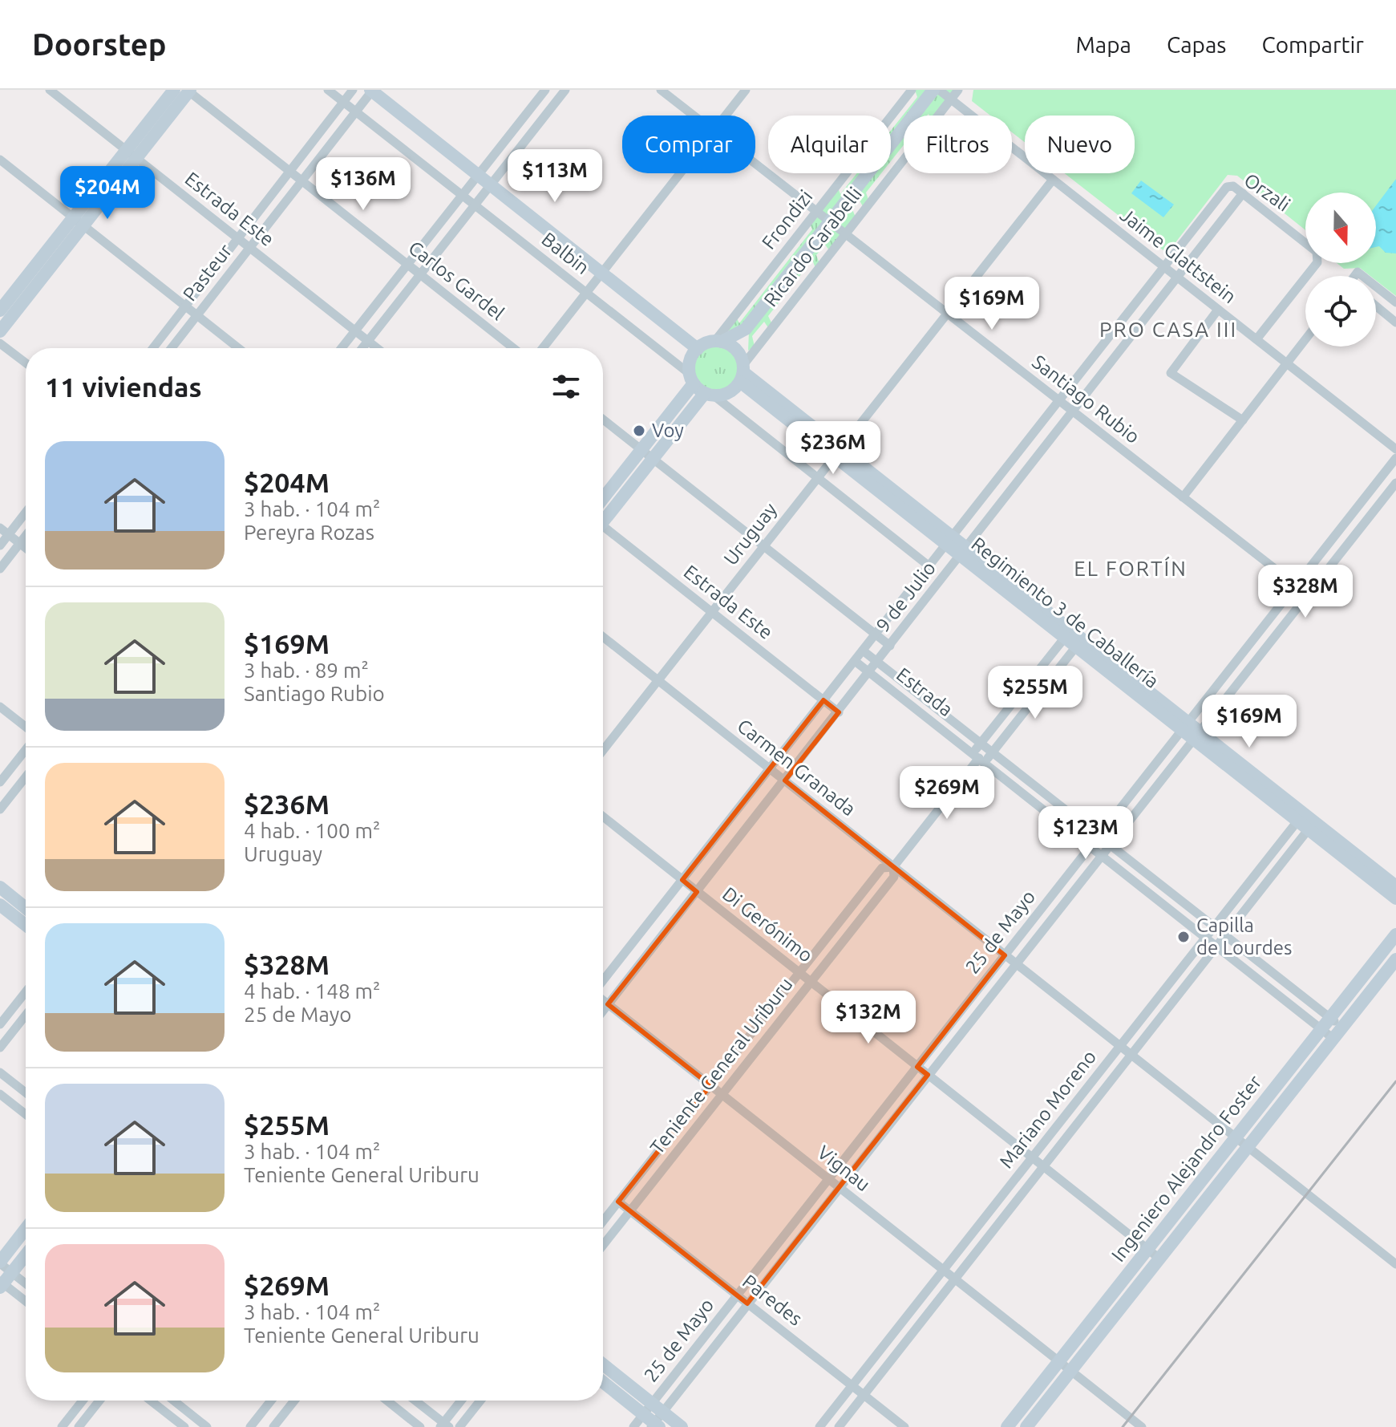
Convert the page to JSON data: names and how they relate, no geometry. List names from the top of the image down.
{
  "streets": {
    "street": [
      "Orzali",
      "Estrada Este",
      "Frondizi",
      "Ricardo Carabelli",
      "Balbin",
      "Jaime Glattstein",
      "Pasteur",
      "Carlos Gardel",
      "Santiago Rubio",
      "Uruguay",
      "9 de Julio",
      "Regimiento 3 de Caballería",
      "Estrada",
      "Carmen Granada",
      "Di Gerónimo",
      "25 de Mayo",
      "Teniente General Uriburu",
      "Mariano Moreno",
      "Vignau",
      "Ingeniero Alejandro Foster",
      "Paredes"
    ]
  },
  "crossings": [
    ["Orzali", "Jaime Glattstein"],
    ["Orzali", "9 de Julio"],
    ["Estrada Este", "Pasteur"],
    ["Estrada Este", "Uruguay"],
    ["Estrada Este", "9 de Julio"],
    ["Frondizi", "Ricardo Carabelli"],
    ["Frondizi", "Balbin"],
    ["Frondizi", "Santiago Rubio"],
    ["Frondizi", "Regimiento 3 de Caballería"],
    ["Ricardo Carabelli", "Balbin"],
    ["Ricardo Carabelli", "Jaime Glattstein"],
    ["Ricardo Carabelli", "Santiago Rubio"],
    ["Ricardo Carabelli", "Regimiento 3 de Caballería"],
    ["Balbin", "Pasteur"],
    ["Balbin", "Regimiento 3 de Caballería"],
    ["Jaime Glattstein", "Uruguay"],
    ["Jaime Glattstein", "9 de Julio"],
    ["Pasteur", "Carlos Gardel"],
    ["Santiago Rubio", "Uruguay"],
    ["Santiago Rubio", "9 de Julio"],
    ["Santiago Rubio", "25 de Mayo"],
    ["Uruguay", "Regimiento 3 de Caballería"],
    ["Uruguay", "Carmen Granada"],
    ["9 de Julio", "Regimiento 3 de Caballería"],
    ["9 de Julio", "Estrada"],
    ["9 de Julio", "Carmen Granada"],
    ["9 de Julio", "Di Gerónimo"],
    ["9 de Julio", "Vignau"],
    ["Regimiento 3 de Caballería", "25 de Mayo"],
    ["Regimiento 3 de Caballería", "Mariano Moreno"],
    ["Estrada", "25 de Mayo"],
    ["Estrada", "Teniente General Uriburu"],
    ["Estrada", "Mariano Moreno"],
    ["Estrada", "Ingeniero Alejandro Foster"],
    ["Carmen Granada", "25 de Mayo"],
    ["Carmen Granada", "Teniente General Uriburu"],
    ["Carmen Granada", "Mariano Moreno"],
    ["Carmen Granada", "Ingeniero Alejandro Foster"],
    ["Di Gerónimo", "25 de Mayo"],
    ["Di Gerónimo", "Teniente General Uriburu"],
    ["Di Gerónimo", "Mariano Moreno"],
    ["Di Gerónimo", "Ingeniero Alejandro Foster"],
    ["25 de Mayo", "Vignau"],
    ["25 de Mayo", "Paredes"],
    ["Teniente General Uriburu", "Vignau"],
    ["Teniente General Uriburu", "Paredes"],
    ["Mariano Moreno", "Vignau"],
    ["Mariano Moreno", "Paredes"],
    ["Vignau", "Ingeniero Alejandro Foster"]
  ],
  "districts": ["PRO CASA III", "EL FORTÍN"],
  "places": ["Voy", "Capilla de Lourdes"],
  "north": "bottom",
  "page": {
    "header": "Doorstep",
    "nav": ["Mapa", "Capas", "Compartir"],
    "chip": [
      "Comprar",
      "Alquilar",
      "Filtros",
      "Nuevo"
    ],
    "price": [
      "$113M",
      "$136M",
      "$204M",
      "$169M",
      "$236M",
      "$328M",
      "$255M",
      "$169M",
      "$269M",
      "$123M",
      "$132M"
    ],
    "heading": "11 viviendas",
    "list": [
      {
        "name": "$204M",
        "note": "3 hab. · 104 m² · Pereyra Rozas"
      },
      {
        "name": "$169M",
        "note": "3 hab. · 89 m² · Santiago Rubio"
      },
      {
        "name": "$236M",
        "note": "4 hab. · 100 m² · Uruguay"
      },
      {
        "name": "$328M",
        "note": "4 hab. · 148 m² · 25 de Mayo"
      },
      {
        "name": "$255M",
        "note": "3 hab. · 104 m² · Teniente General Uriburu"
      },
      {
        "name": "$269M",
        "note": "3 hab. · 104 m² · Teniente General Uriburu"
      }
    ]
  }
}
